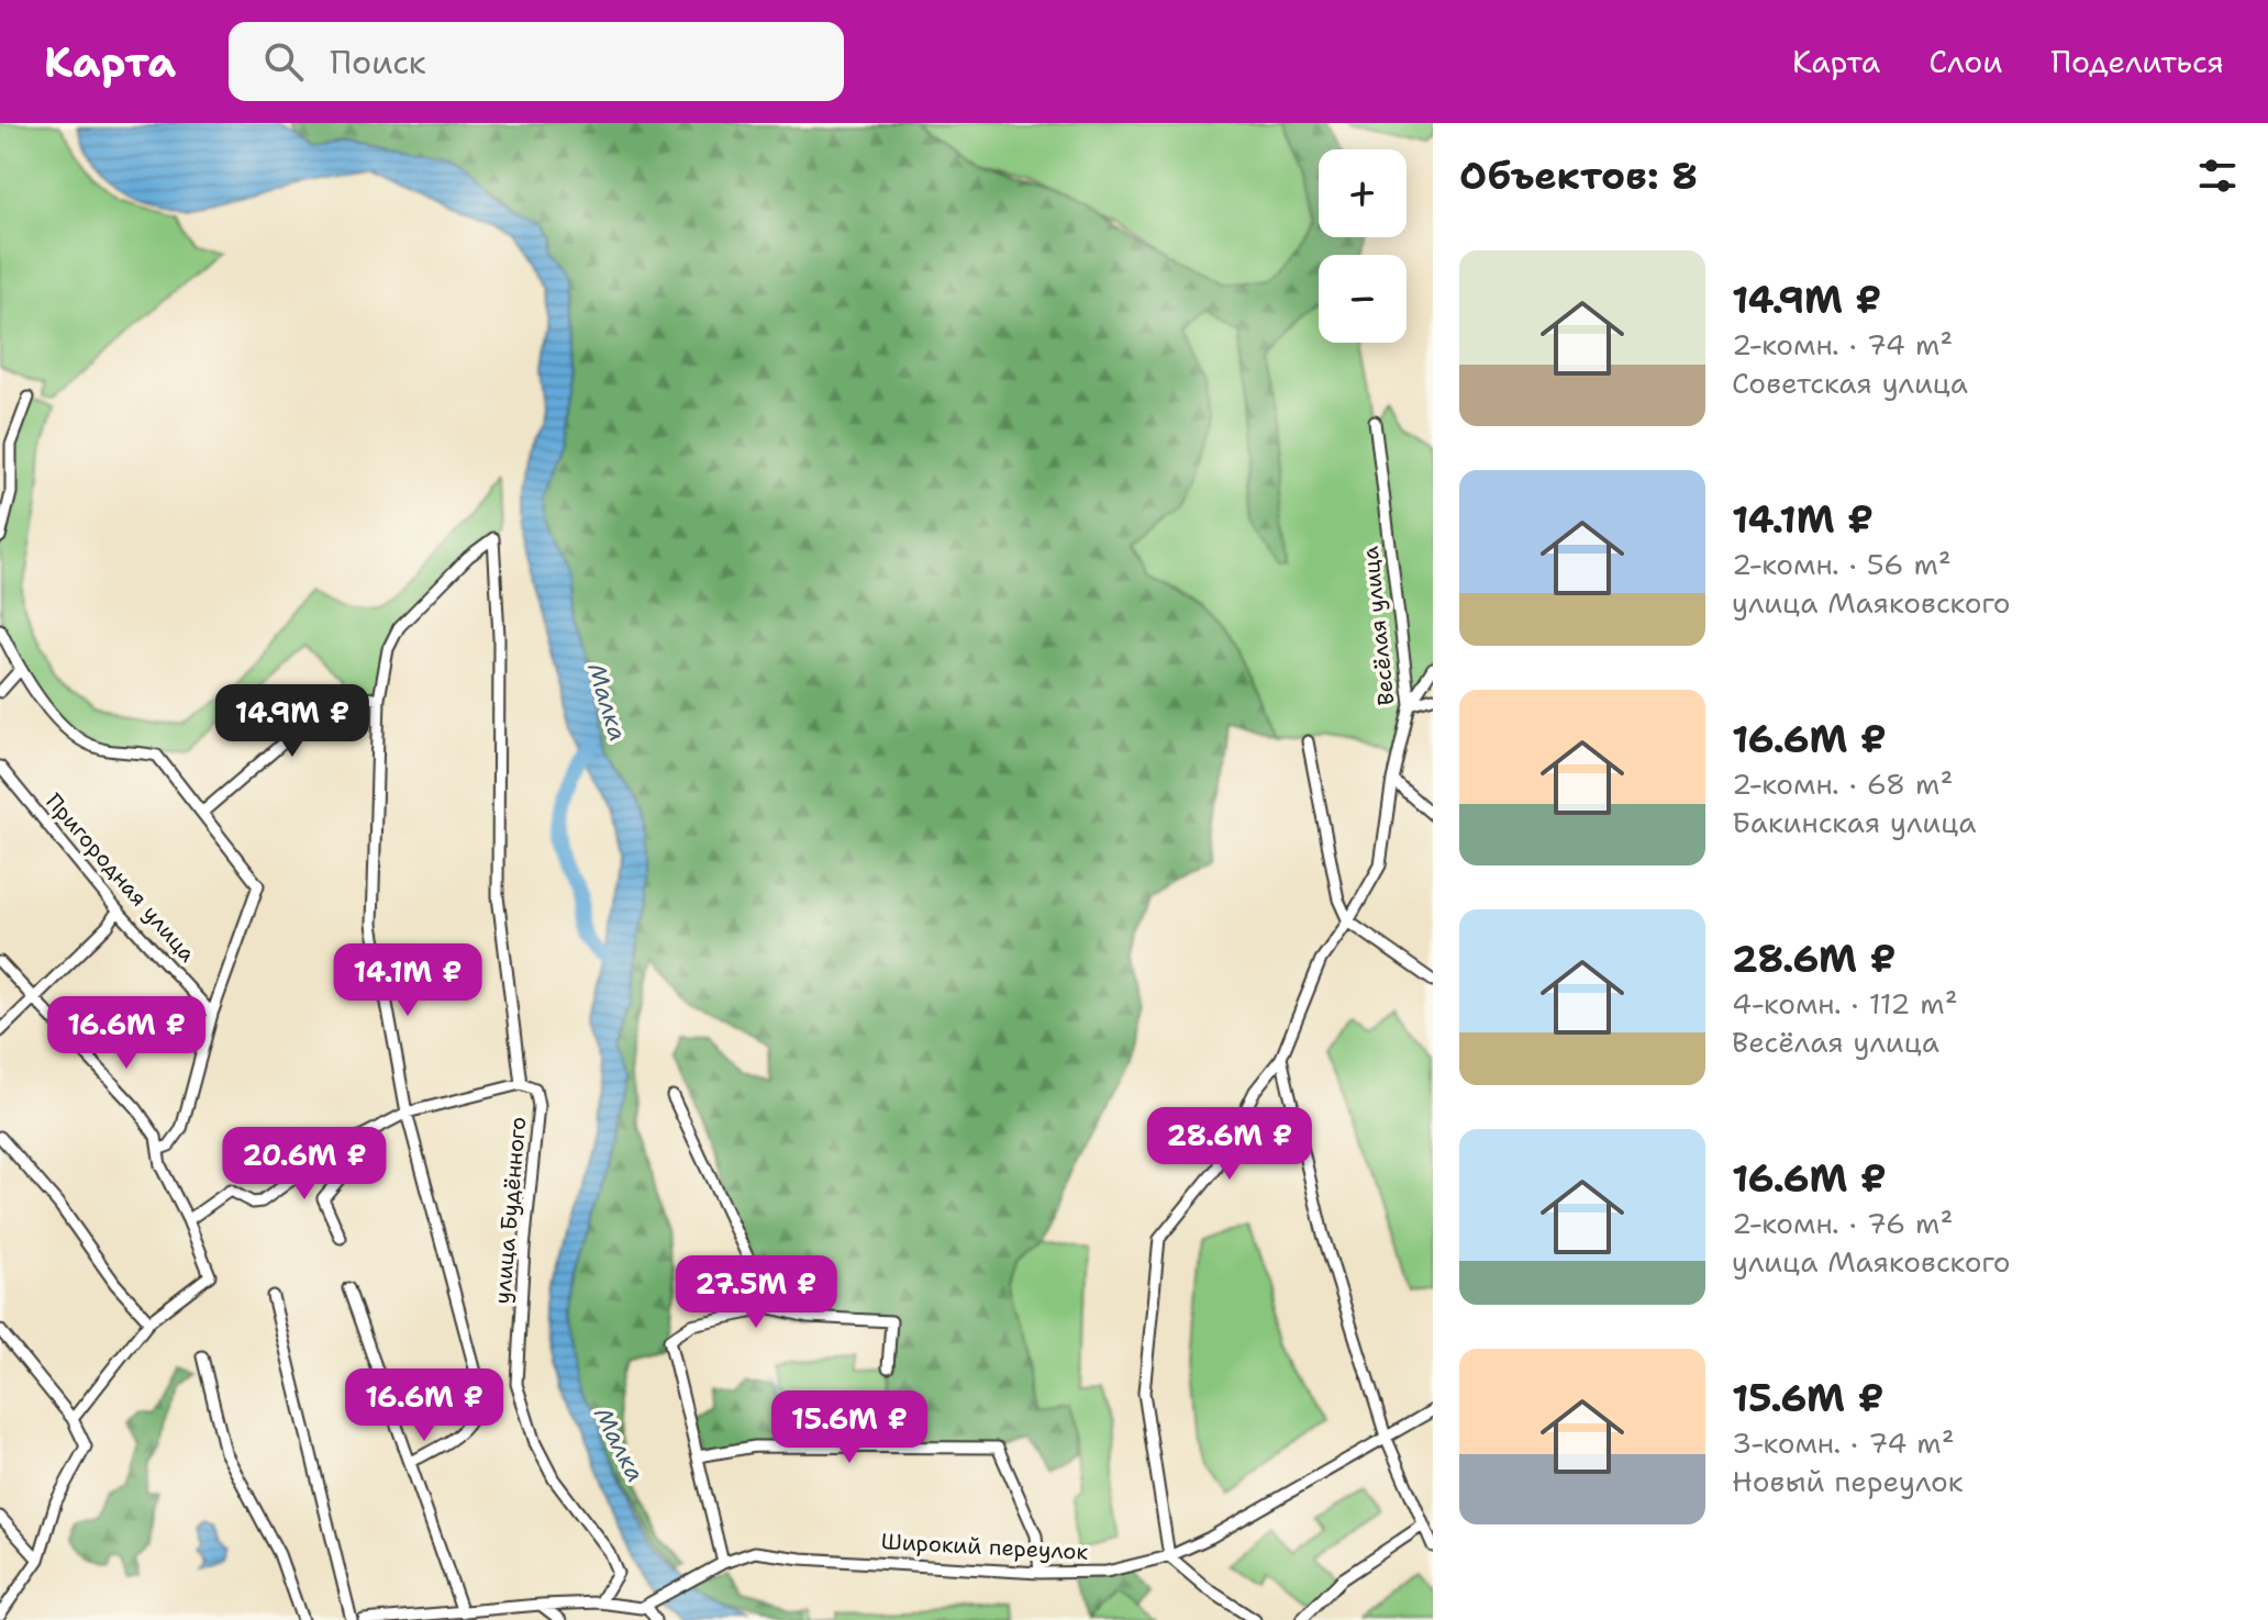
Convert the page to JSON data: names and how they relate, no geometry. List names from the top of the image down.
{
  "streets": {
    "street": [
      "Весёлая улица",
      "Пригородная улица",
      "улица Будённого",
      "Широкий переулок"
    ]
  },
  "crossings": [
    ["Весёлая улица", "Широкий переулок"]
  ],
  "water": ["Малка"],
  "page": {
    "header": "Карта",
    "search": "Поиск",
    "nav": ["Карта", "Слои", "Поделиться"],
    "heading": "Объектов: 8",
    "map_buttons": ["+", "−"],
    "list": [
      {
        "name": "14.9M ₽",
        "note": "2-комн. · 74 m² · Советская улица"
      },
      {
        "name": "14.1M ₽",
        "note": "2-комн. · 56 m² · улица Маяковского"
      },
      {
        "name": "16.6M ₽",
        "note": "2-комн. · 68 m² · Бакинская улица"
      },
      {
        "name": "28.6M ₽",
        "note": "4-комн. · 112 m² · Весёлая улица"
      },
      {
        "name": "16.6M ₽",
        "note": "2-комн. · 76 m² · улица Маяковского"
      },
      {
        "name": "15.6M ₽",
        "note": "3-комн. · 74 m² · Новый переулок"
      }
    ],
    "price": [
      "14.9M ₽",
      "14.1M ₽",
      "16.6M ₽",
      "28.6M ₽",
      "20.6M ₽",
      "27.5M ₽",
      "16.6M ₽",
      "15.6M ₽"
    ]
  }
}
